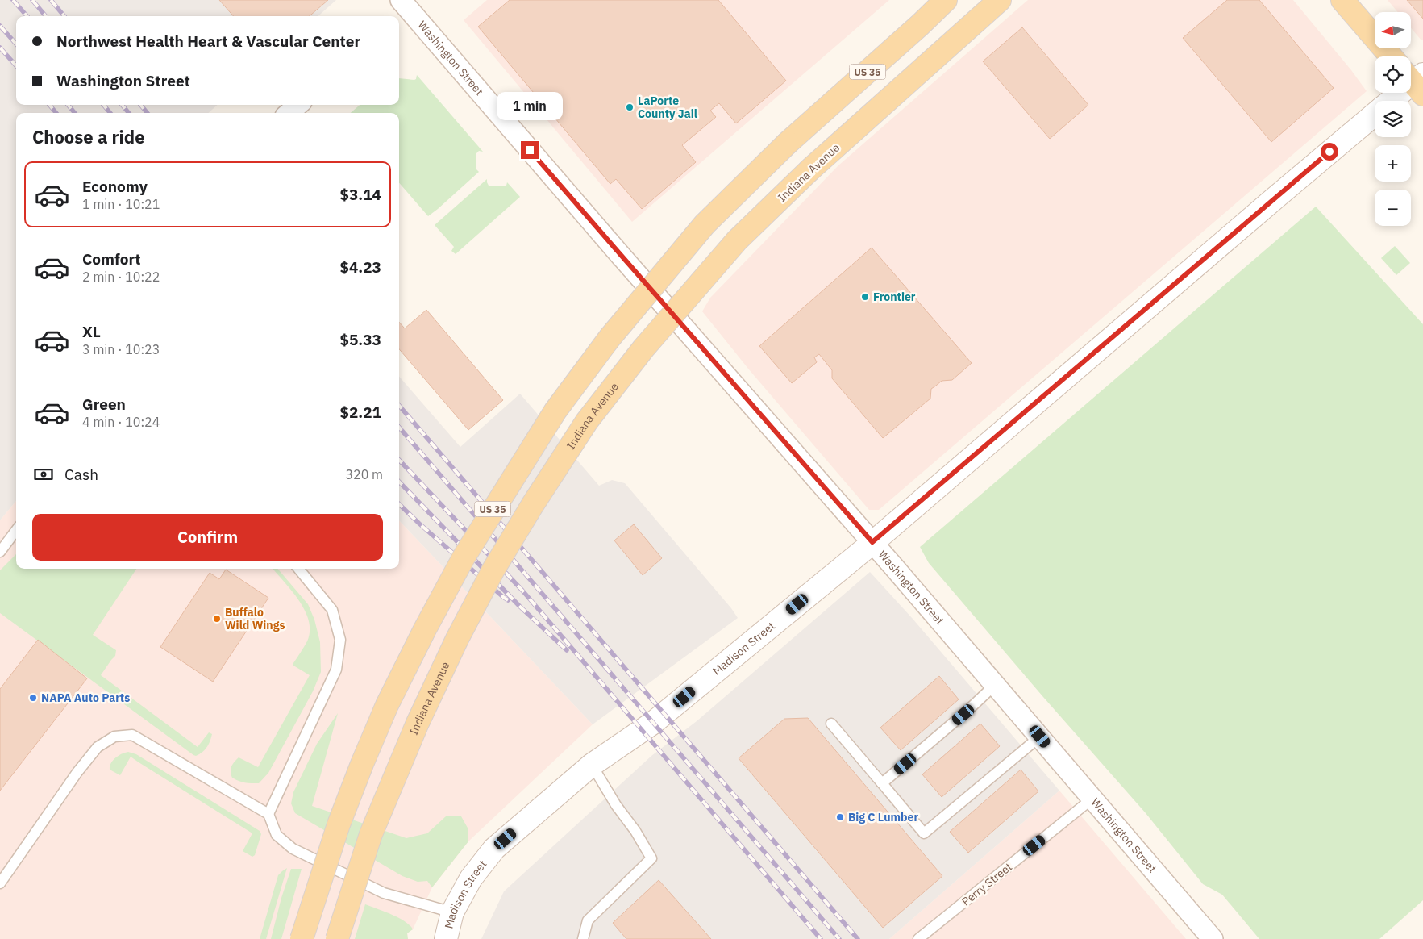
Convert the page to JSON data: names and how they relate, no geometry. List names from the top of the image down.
{
  "streets": {
    "main road": ["US 35", "Indiana Avenue"],
    "street": ["Washington Street", "Madison Street"],
    "lane": ["Perry Street"]
  },
  "crossings": [
    ["Washington Street", "Madison Street"],
    ["Washington Street", "Perry Street"]
  ],
  "places": [
    "LaPorte County Jail",
    "Frontier",
    "Buffalo Wild Wings",
    "NAPA Auto Parts",
    "Big C Lumber"
  ],
  "north": "left",
  "page": {
    "map_buttons": ["+", "−"],
    "banner": ["Northwest Health Heart & Vascular Center", "Washington Street"],
    "bubble": "1 min",
    "heading": "Choose a ride",
    "list": [
      {
        "name": "Economy",
        "note": "1 min · 10:21",
        "value": "$3.14"
      },
      {
        "name": "Comfort",
        "note": "2 min · 10:22",
        "value": "$4.23"
      },
      {
        "name": "XL",
        "note": "3 min · 10:23",
        "value": "$5.33"
      },
      {
        "name": "Green",
        "note": "4 min · 10:24",
        "value": "$2.21"
      }
    ],
    "pay": ["Cash", "320 m"],
    "buttons": "Confirm"
  }
}
